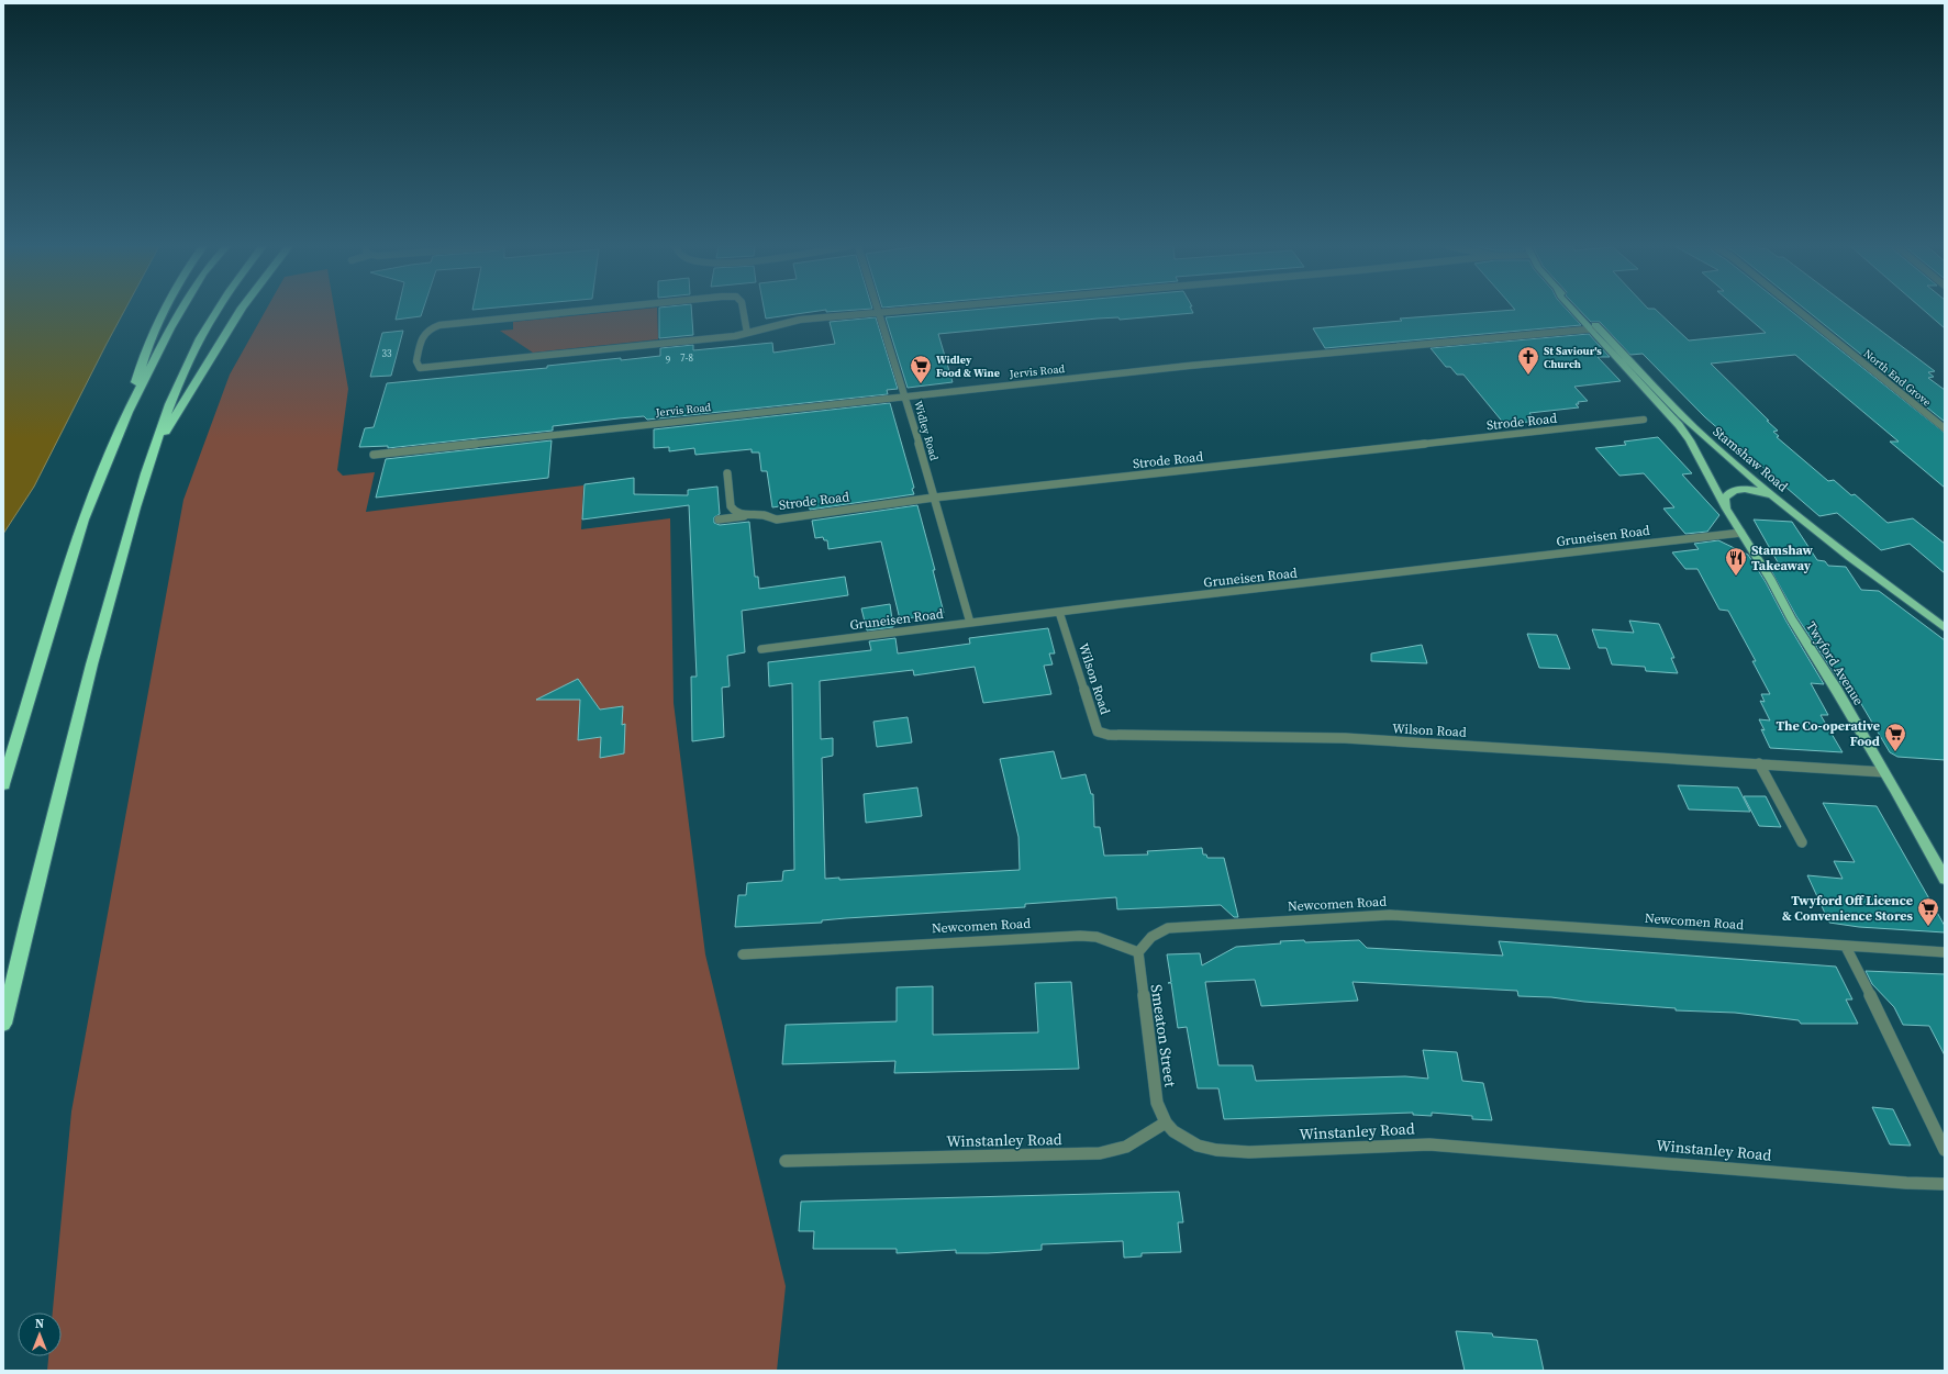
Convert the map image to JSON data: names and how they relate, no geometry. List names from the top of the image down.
{
  "streets": {
    "main road": ["Stamshaw Road", "Twyford Avenue"],
    "street": [
      "Jervis Road",
      "North End Grove",
      "Strode Road",
      "Widley Road",
      "Gruneisen Road",
      "Wilson Road",
      "Newcomen Road",
      "Smeaton Street",
      "Winstanley Road"
    ]
  },
  "crossings": [
    ["Jervis Road", "Widley Road"],
    ["Jervis Road", "Stamshaw Road"],
    ["Jervis Road", "Twyford Avenue"],
    ["Strode Road", "Widley Road"],
    ["Widley Road", "Gruneisen Road"],
    ["Gruneisen Road", "Twyford Avenue"],
    ["Gruneisen Road", "Wilson Road"],
    ["Twyford Avenue", "Wilson Road"],
    ["Newcomen Road", "Smeaton Street"],
    ["Smeaton Street", "Winstanley Road"]
  ],
  "places": {
    "church": ["St Saviour's Church"],
    "supermarket": ["Widley Food & Wine", "The Co-operative Food", "Twyford Off Licence & Convenience Stores"],
    "restaurant": ["Stamshaw Takeaway"]
  },
  "house_numbers": ["33", "7-8", "9"],
  "north": "top"
}
